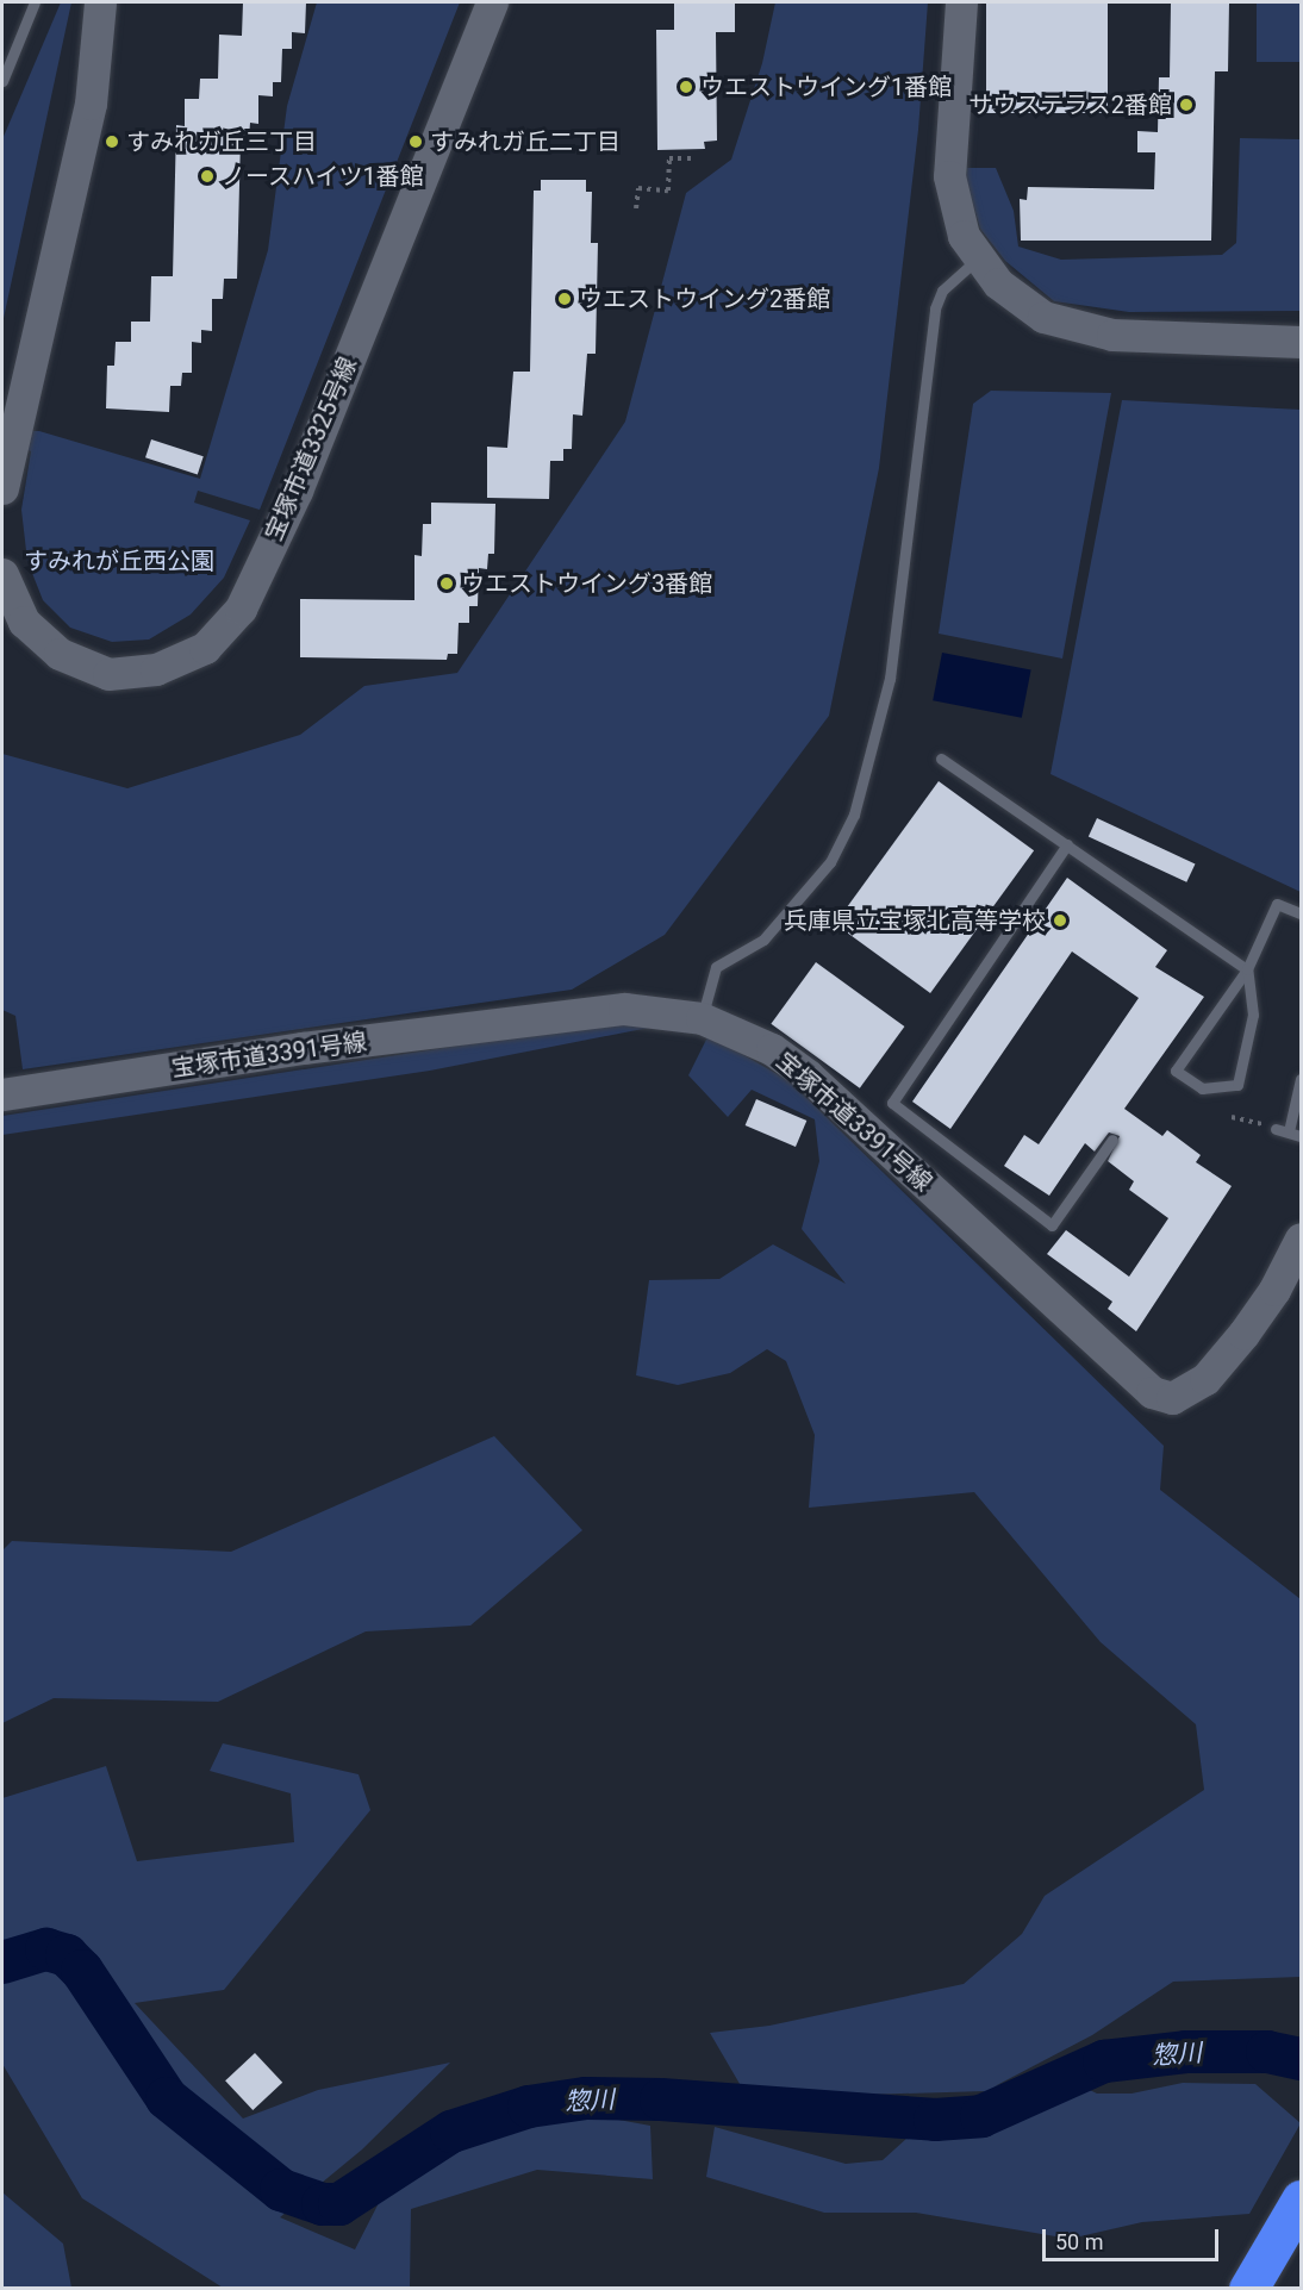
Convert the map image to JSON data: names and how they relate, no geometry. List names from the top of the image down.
{
  "streets": {
    "street": ["宝塚市道3325号線", "宝塚市道3391号線"]
  },
  "water": ["惣川"],
  "parks": ["すみれが丘西公園"],
  "places": [
    "ウエストウイング1番館",
    "サウステラス2番館",
    "すみれガ丘三丁目",
    "すみれガ丘二丁目",
    "ノースハイツ1番館",
    "ウエストウイング2番館",
    "ウエストウイング3番館",
    "兵庫県立宝塚北高等学校"
  ],
  "scale_bar": "50 m"
}
